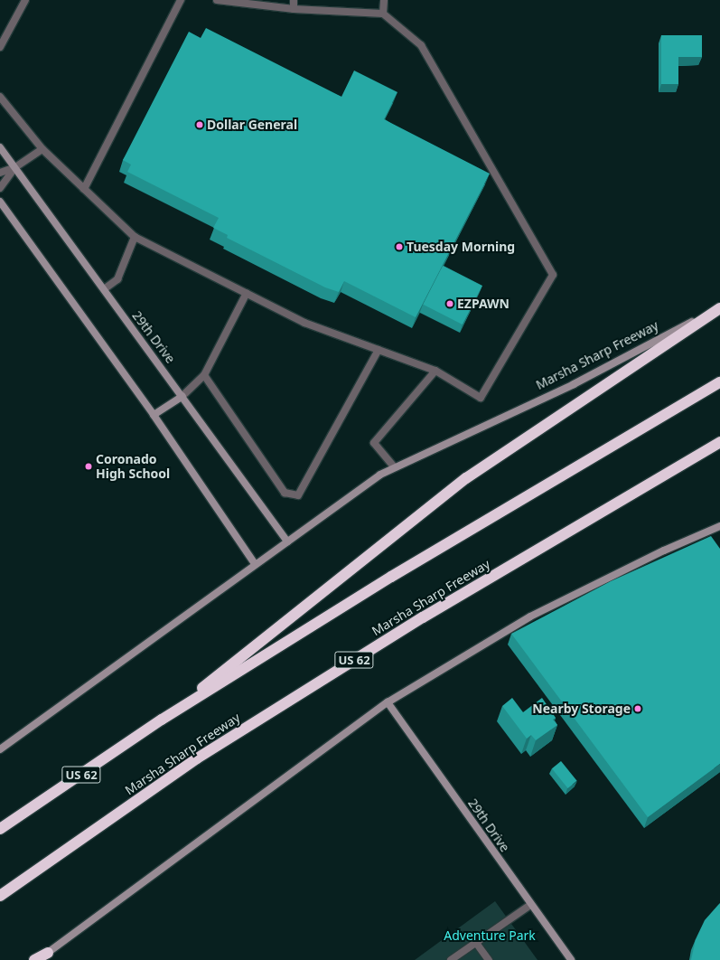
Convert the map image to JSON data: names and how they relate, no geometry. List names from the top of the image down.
{
  "streets": {
    "highway": ["Marsha Sharp Freeway", "US 62"],
    "main road": ["29th Drive"]
  },
  "crossings": [
    ["29th Drive", "Marsha Sharp Freeway"]
  ],
  "parks": ["Adventure Park"],
  "places": [
    "Dollar General",
    "Tuesday Morning",
    "EZPAWN",
    "Coronado High School",
    "Nearby Storage"
  ]
}
